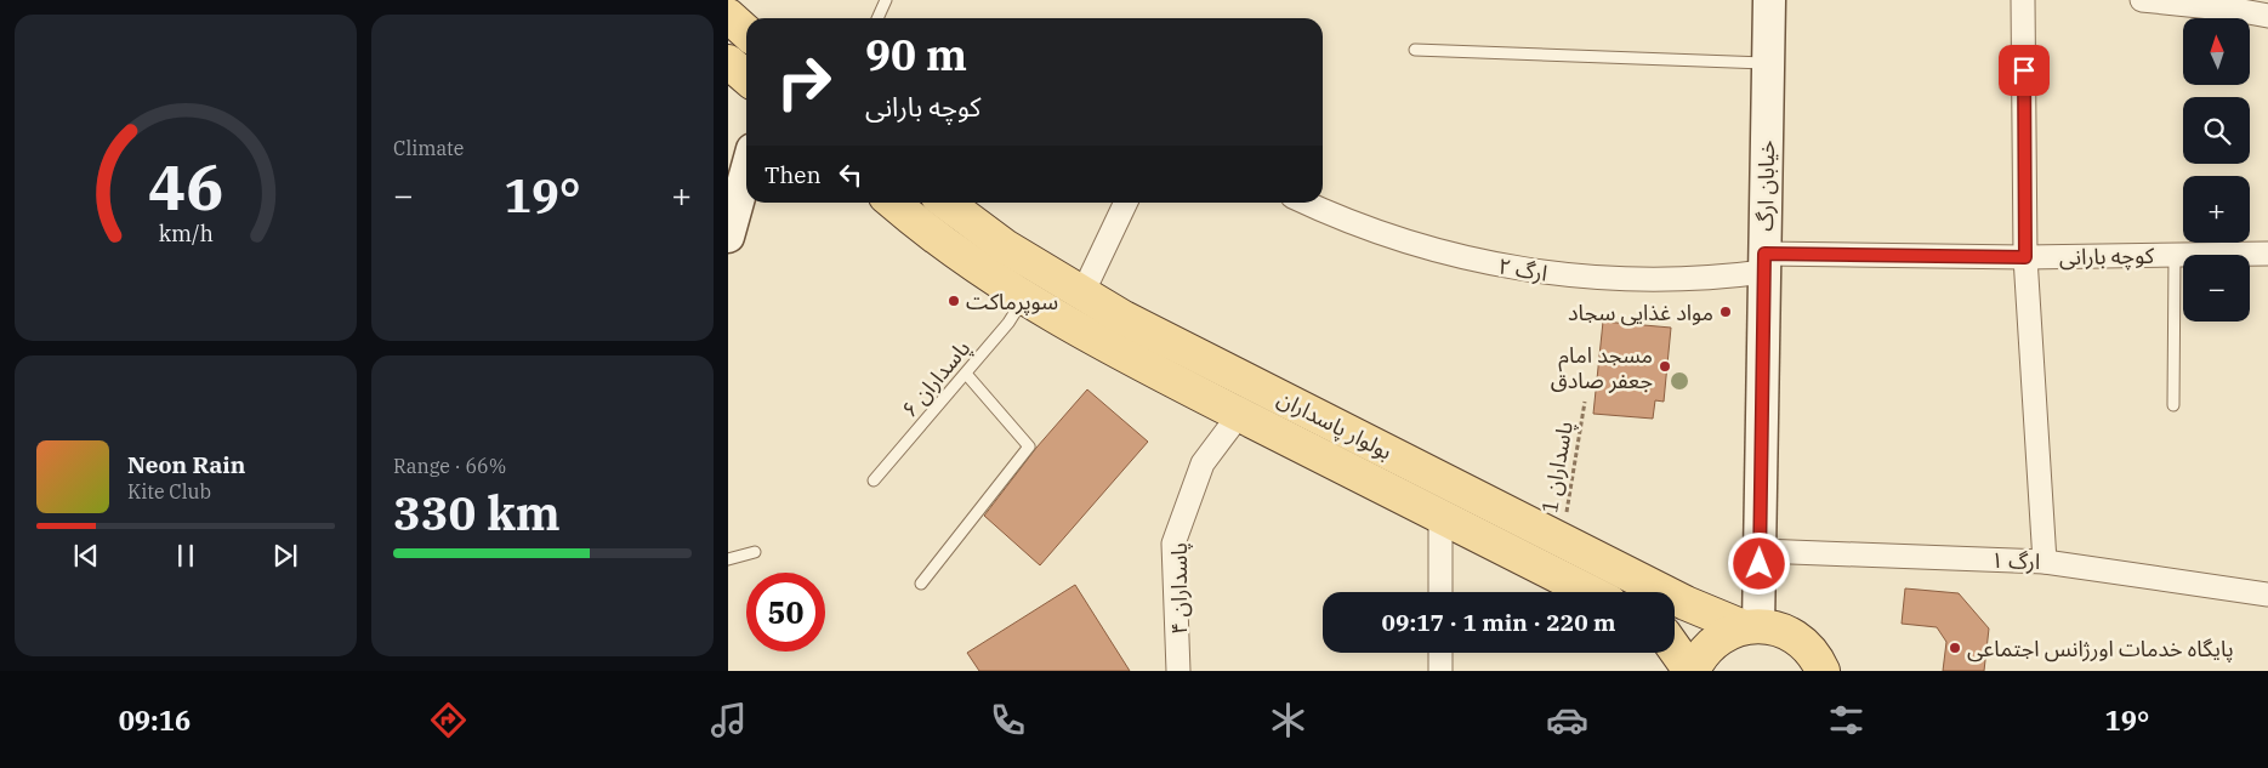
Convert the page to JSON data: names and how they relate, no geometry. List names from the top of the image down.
{
  "streets": {
    "main road": ["خیابان ارگ", "بولوار پاسداران"],
    "street": [
      "کوچه بارانی",
      "ارگ ۲",
      "ارگ ۱",
      "پاسداران ۴"
    ],
    "lane": ["پاسداران ۶"],
    "path": ["پاسداران 1"]
  },
  "crossings": [
    ["خیابان ارگ", "کوچه بارانی"],
    ["خیابان ارگ", "ارگ ۲"],
    ["خیابان ارگ", "بولوار پاسداران"],
    ["خیابان ارگ", "ارگ ۱"],
    ["کوچه بارانی", "ارگ ۲"],
    ["پاسداران ۶", "بولوار پاسداران"],
    ["بولوار پاسداران", "پاسداران 1"],
    ["بولوار پاسداران", "پاسداران ۴"]
  ],
  "places": [
    "سوپرماکت",
    "مواد غذایی سجاد",
    "مسجد امام جعفر صادق",
    "پایگاه خدمات اورژانس اجتماعی"
  ],
  "north": "top",
  "page": {
    "tile": [
      "Climate",
      ["Range · 66%", "330 km"]
    ],
    "map_buttons": ["+", "−"],
    "turn": ["90 m", "کوچه بارانی"],
    "then": "Then",
    "heat": ["−", "19°", "+"],
    "song": ["Neon Rain", "Kite Club"],
    "limit": "50",
    "trip": "09:17 · 1 min · 220 m",
    "tabs": ["09:16", "19°"],
    "gauge": ["46", "km/h"]
  }
}
